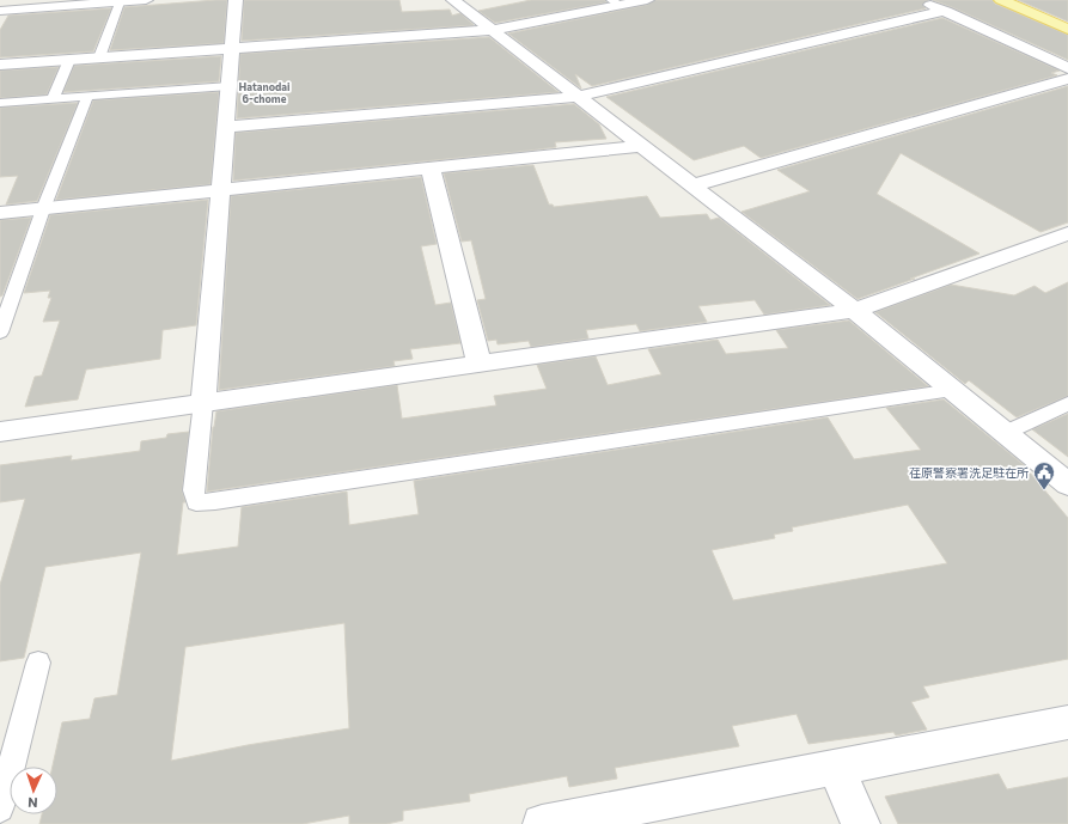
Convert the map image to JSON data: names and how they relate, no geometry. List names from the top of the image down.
{
  "districts": ["Hatanodai 6-chome"],
  "places": {
    "public building": ["荏原警察署洗足駐在所"]
  },
  "north": "bottom"
}
